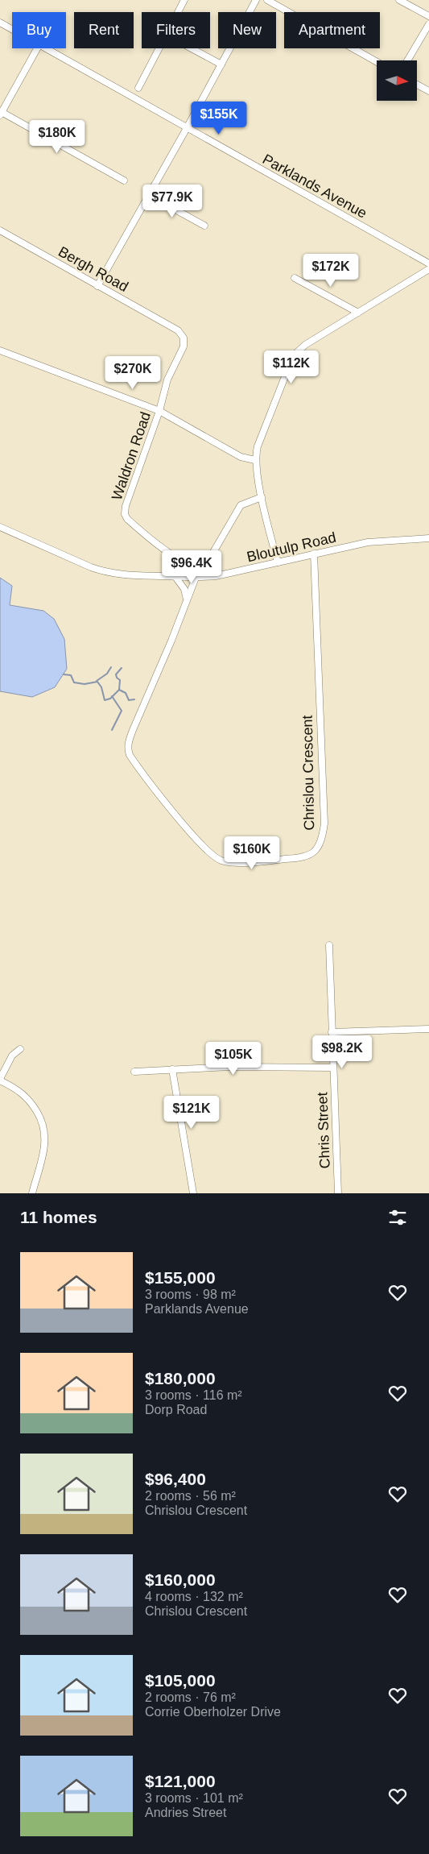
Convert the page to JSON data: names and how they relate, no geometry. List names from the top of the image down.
{
  "streets": {
    "street": [
      "Parklands Avenue",
      "Bergh Road",
      "Waldron Road",
      "Bloutulp Road",
      "Chrislou Crescent",
      "Chris Street"
    ]
  },
  "crossings": [
    ["Bergh Road", "Waldron Road"],
    ["Bloutulp Road", "Chrislou Crescent"]
  ],
  "north": "right",
  "page": {
    "chip": [
      "Buy",
      "Rent",
      "Filters",
      "New",
      "Apartment"
    ],
    "price": [
      "$155K",
      "$180K",
      "$77.9K",
      "$172K",
      "$112K",
      "$270K",
      "$96.4K",
      "$160K",
      "$98.2K",
      "$105K",
      "$121K"
    ],
    "heading": "11 homes",
    "list": [
      {
        "name": "$155,000",
        "note": "3 rooms · 98 m² · Parklands Avenue"
      },
      {
        "name": "$180,000",
        "note": "3 rooms · 116 m² · Dorp Road"
      },
      {
        "name": "$96,400",
        "note": "2 rooms · 56 m² · Chrislou Crescent"
      },
      {
        "name": "$160,000",
        "note": "4 rooms · 132 m² · Chrislou Crescent"
      },
      {
        "name": "$105,000",
        "note": "2 rooms · 76 m² · Corrie Oberholzer Drive"
      },
      {
        "name": "$121,000",
        "note": "3 rooms · 101 m² · Andries Street"
      }
    ]
  }
}
